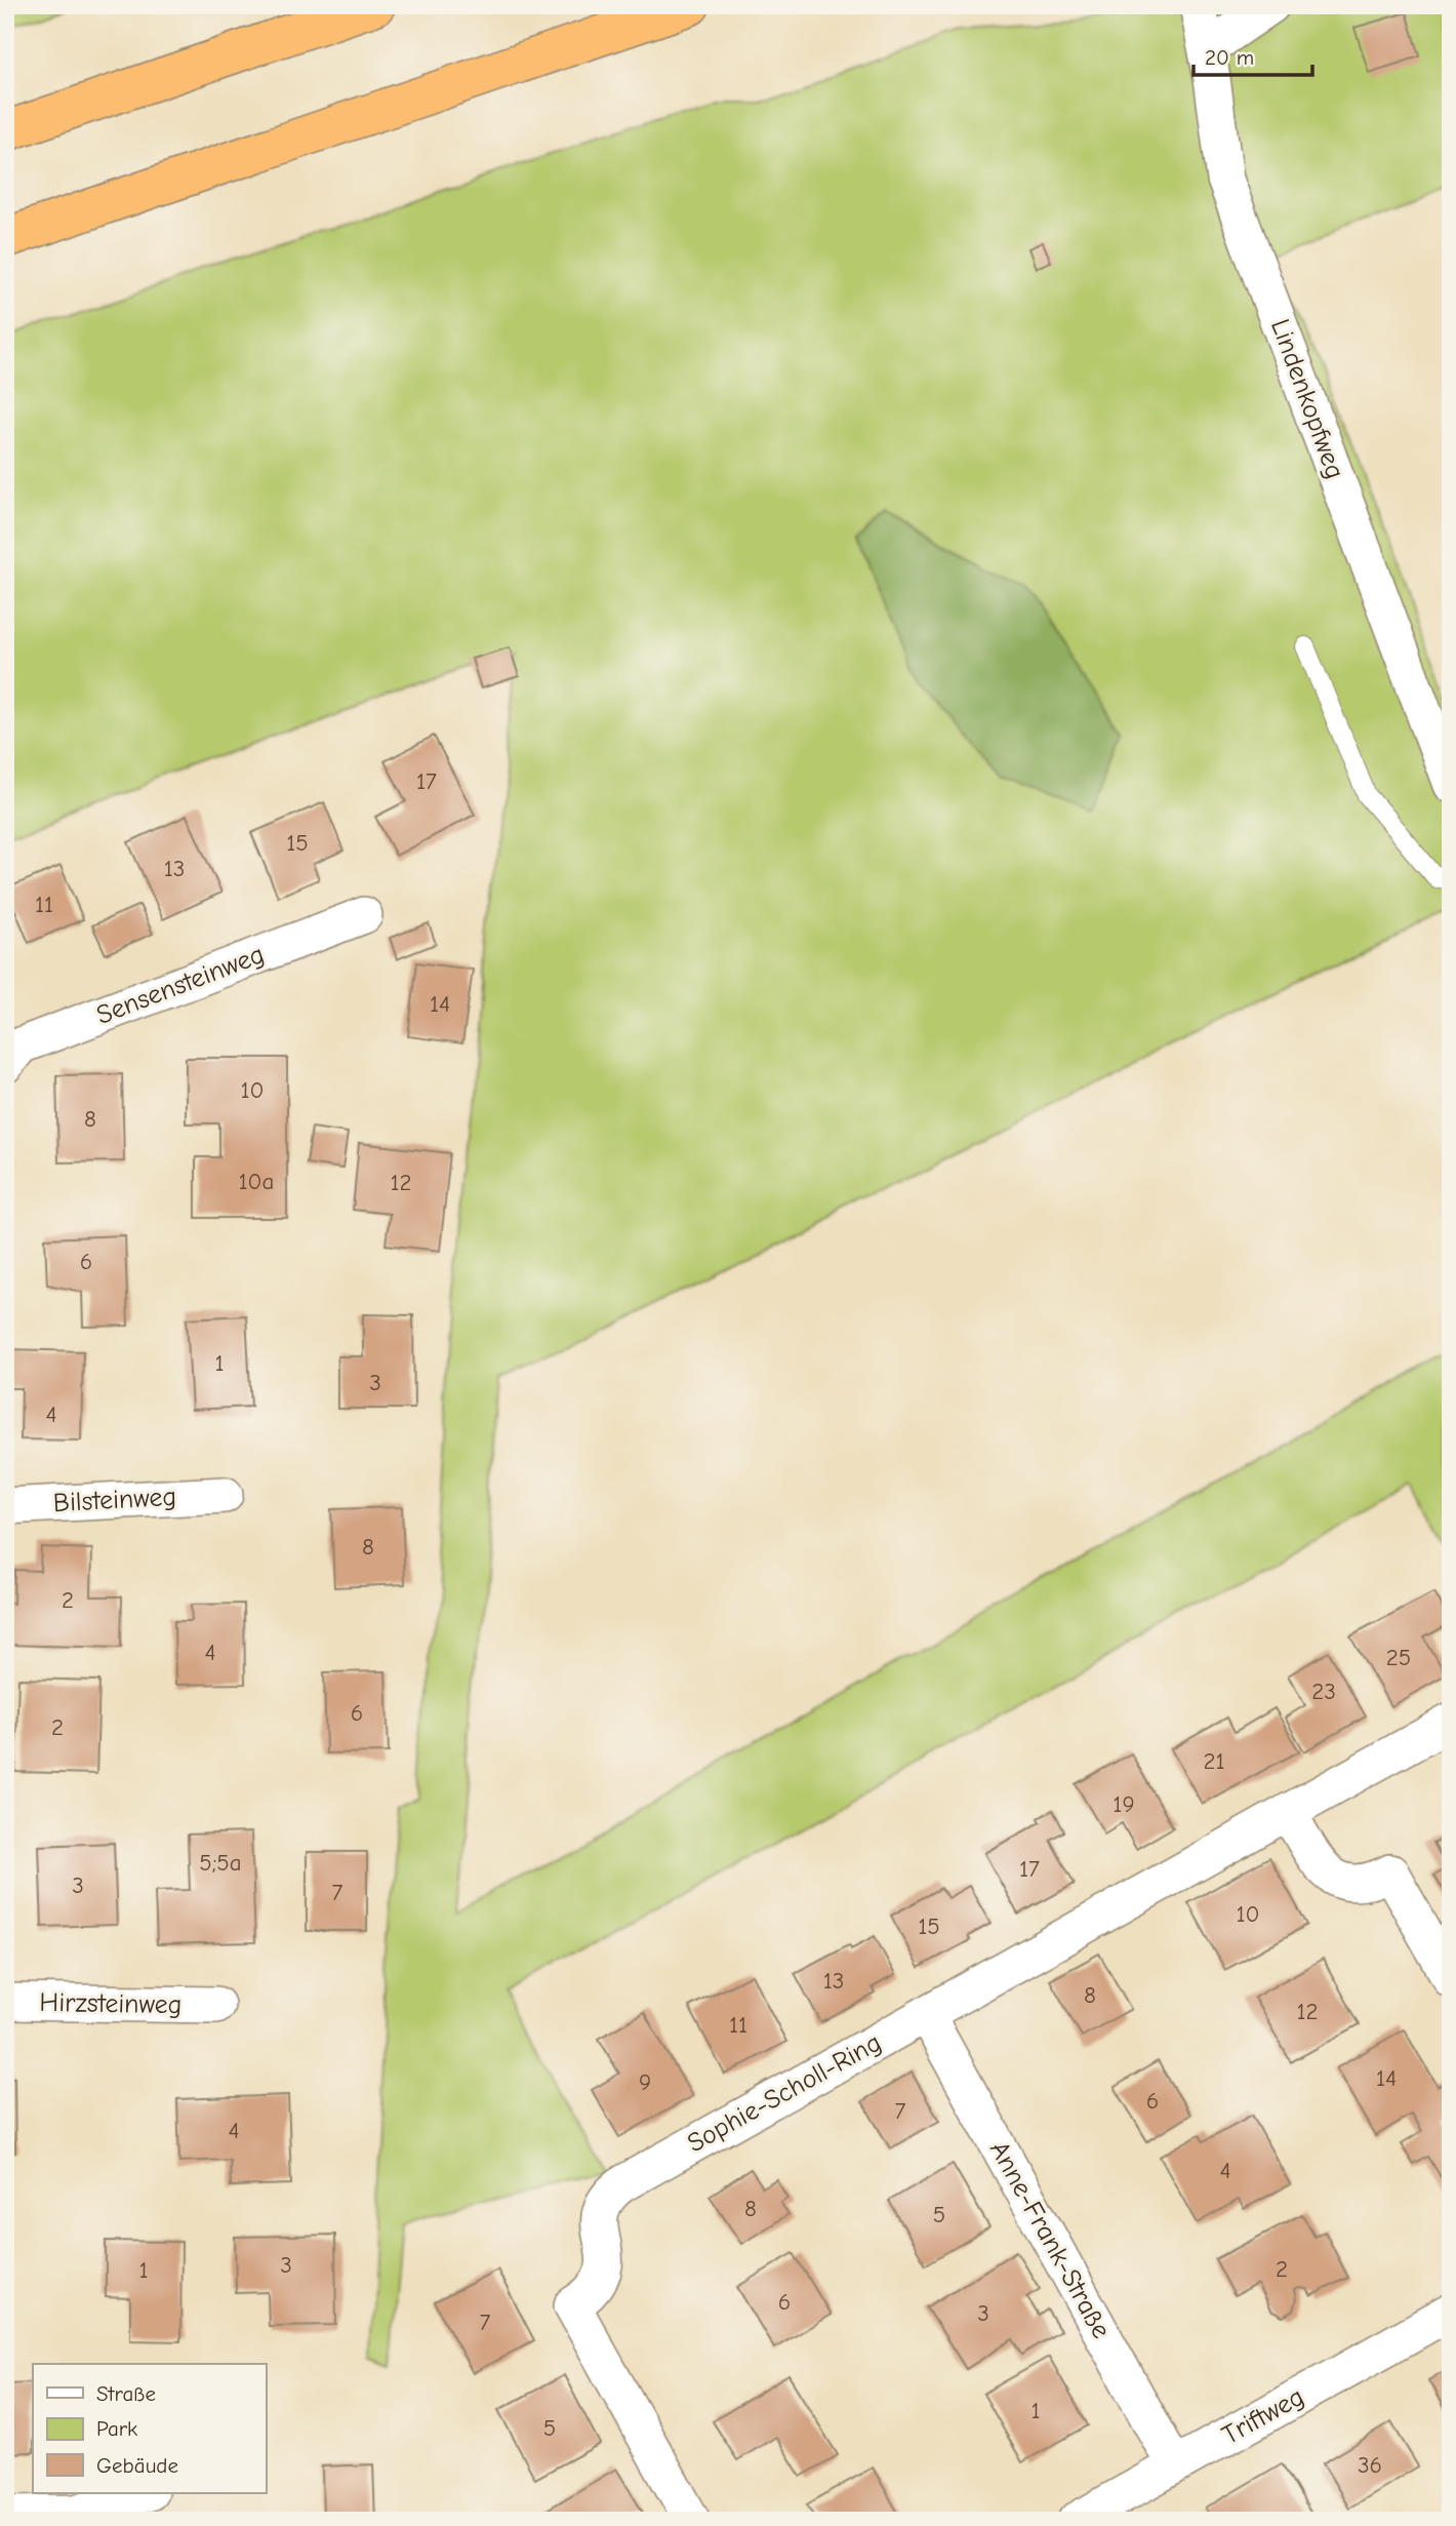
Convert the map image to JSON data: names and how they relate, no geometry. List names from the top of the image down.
{
  "streets": {
    "street": [
      "Lindenkopfweg",
      "Sensensteinweg",
      "Bilsteinweg",
      "Hirzsteinweg",
      "Sophie-Scholl-Ring",
      "Anne-Frank-Straße",
      "Triftweg"
    ]
  },
  "crossings": [
    ["Sophie-Scholl-Ring", "Anne-Frank-Straße"],
    ["Anne-Frank-Straße", "Triftweg"]
  ],
  "house_numbers": [
    "17",
    "15",
    "13",
    "11",
    "14",
    "10",
    "8",
    "10a",
    "12",
    "6",
    "1",
    "3",
    "4",
    "8",
    "2",
    "4",
    "25",
    "23",
    "6",
    "2",
    "21",
    "19",
    "5;5a",
    "17",
    "3",
    "7",
    "10",
    "15",
    "13",
    "8",
    "12",
    "11",
    "14",
    "9",
    "6",
    "7",
    "4",
    "4",
    "8",
    "5",
    "3",
    "2",
    "1",
    "6",
    "3",
    "7",
    "1",
    "5",
    "36"
  ],
  "legend": ["Straße", "Park", "Gebäude"],
  "scale_bar": "20 m"
}
